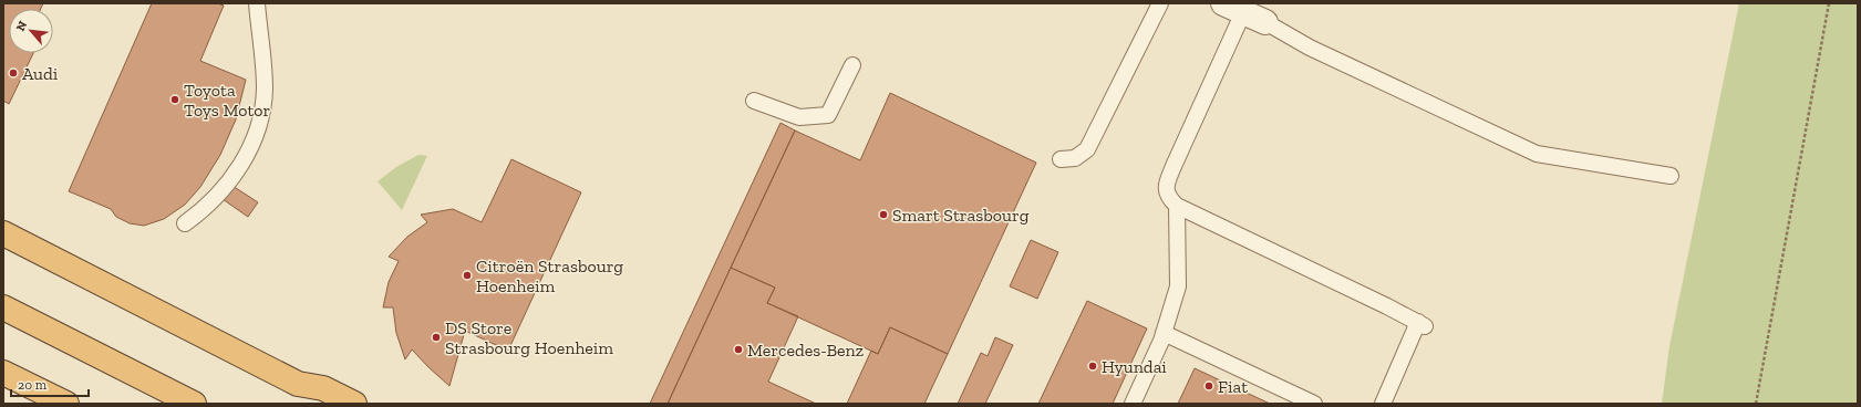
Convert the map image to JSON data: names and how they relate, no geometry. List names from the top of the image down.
{
  "places": [
    "Audi",
    "Toyota Toys Motor",
    "Smart Strasbourg",
    "Citroën Strasbourg Hoenheim",
    "DS Store Strasbourg Hoenheim",
    "Mercedes-Benz",
    "Hyundai",
    "Fiat"
  ],
  "scale_bar": "20 m",
  "north": "top left"
}
